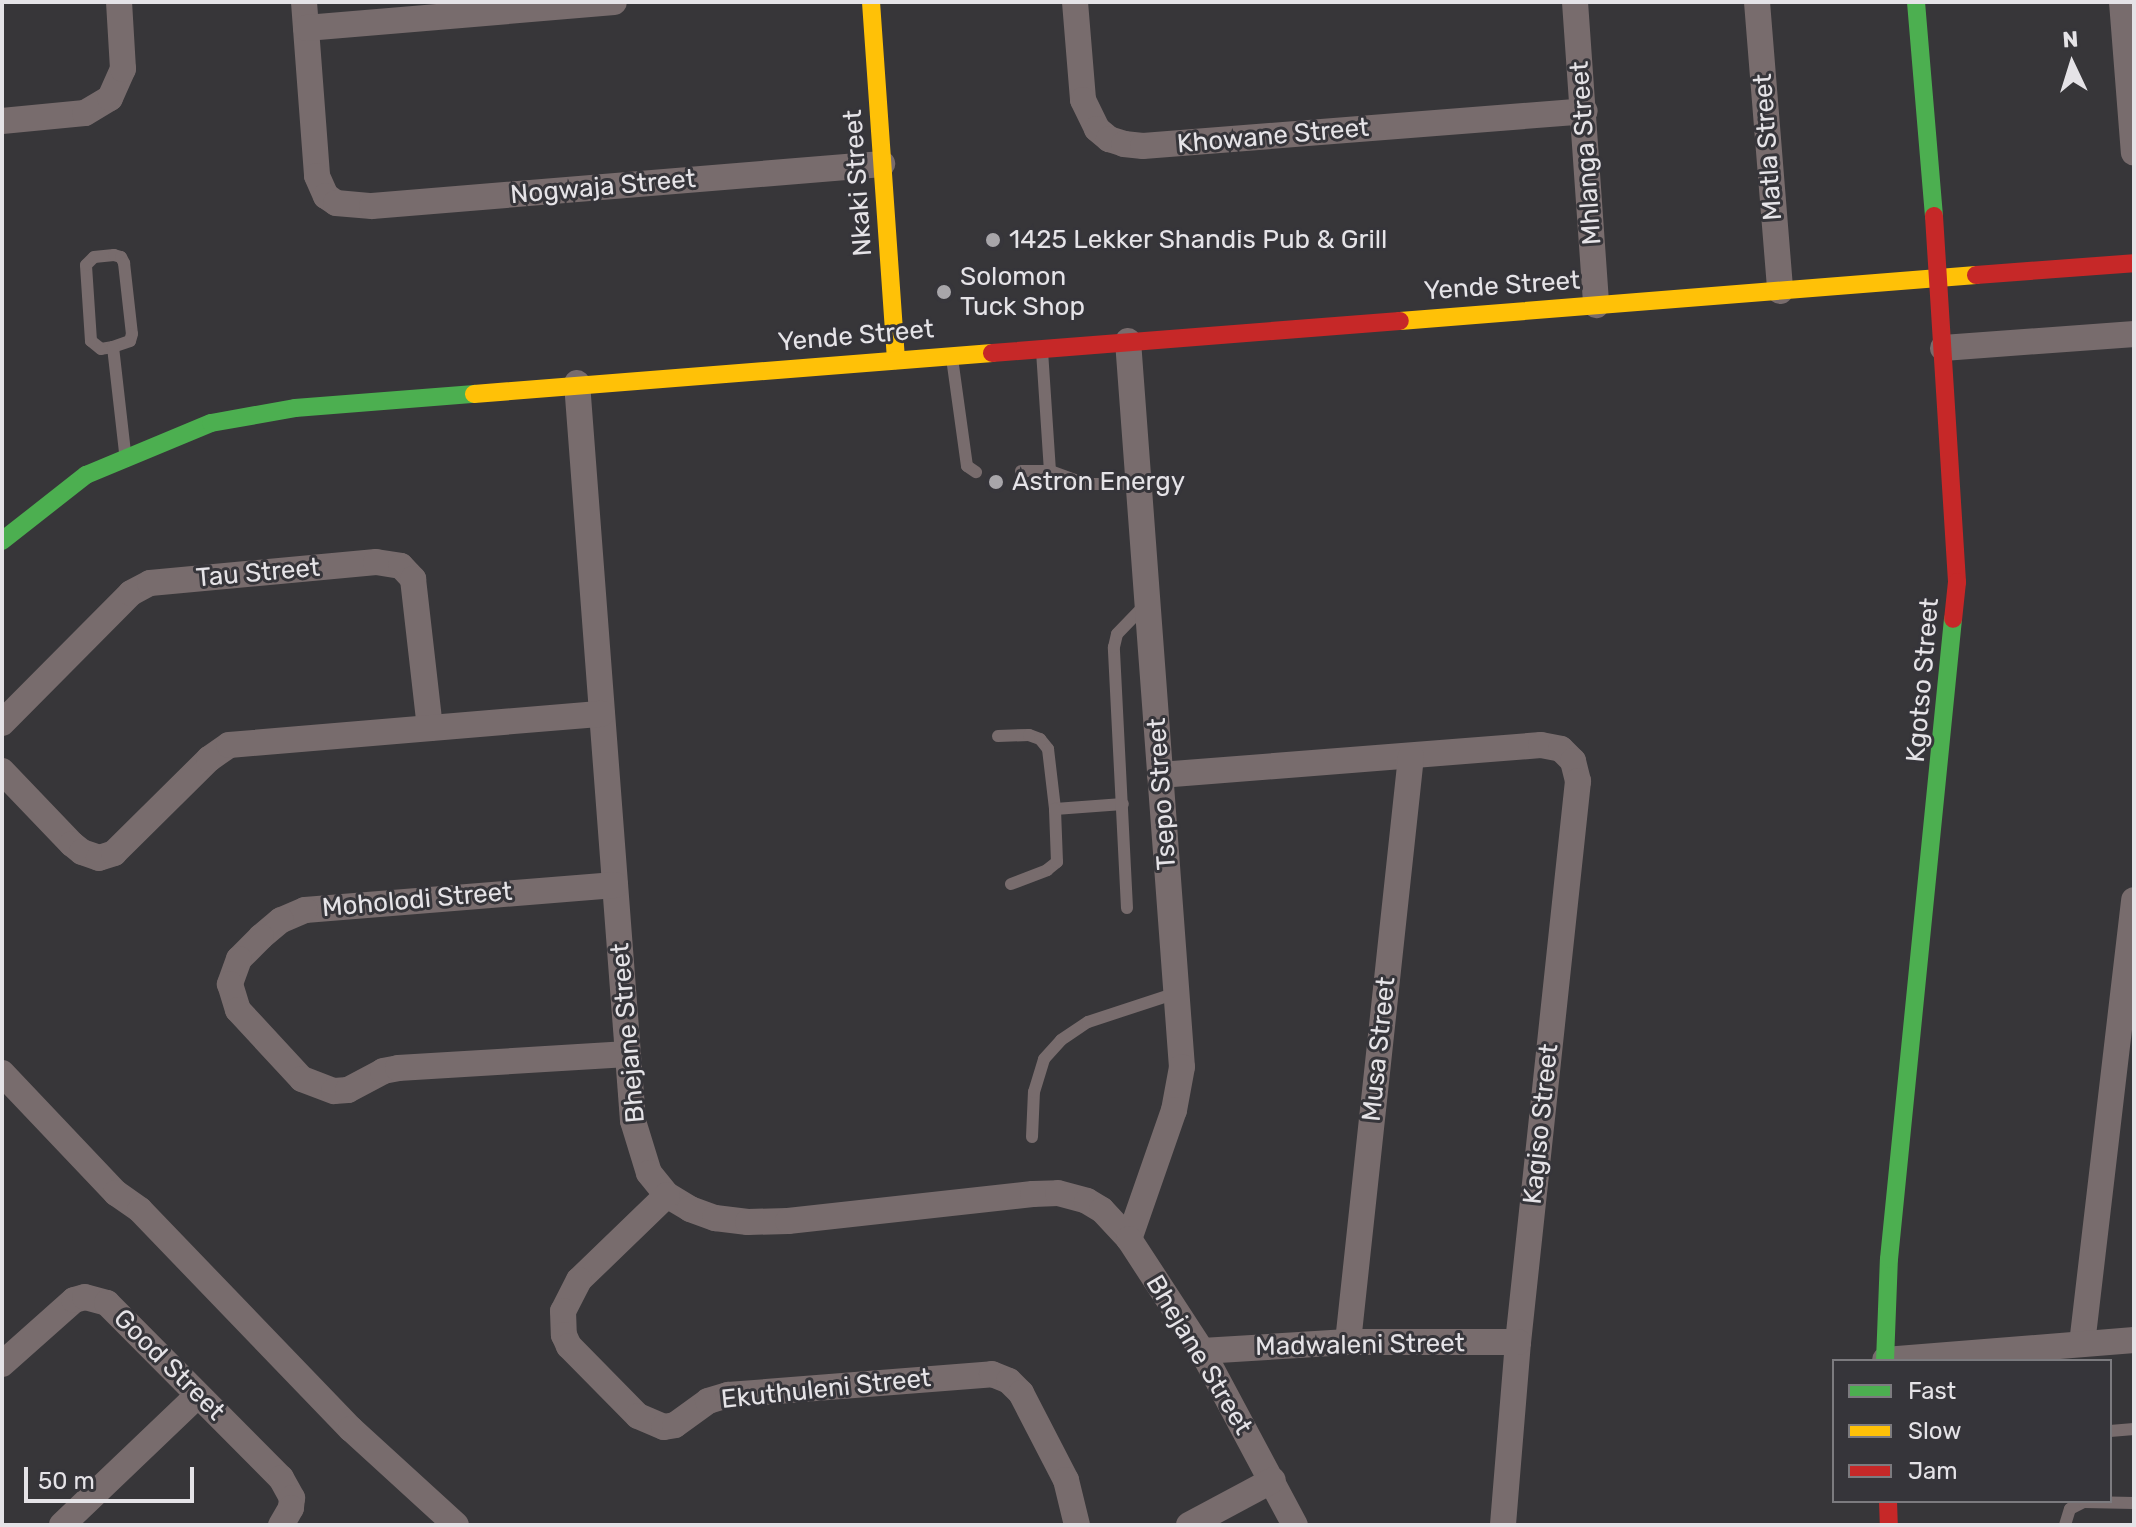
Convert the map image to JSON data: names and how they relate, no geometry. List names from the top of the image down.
{
  "streets": {
    "street": [
      "Khowane Street",
      "Matla Street",
      "Mhlanga Street",
      "Nkaki Street",
      "Nogwaja Street",
      "Yende Street",
      "Tau Street",
      "Kgotso Street",
      "Tsepo Street",
      "Moholodi Street",
      "Bhejane Street",
      "Musa Street",
      "Kagiso Street",
      "Madwaleni Street",
      "Good Street",
      "Ekuthuleni Street"
    ]
  },
  "crossings": [
    ["Khowane Street", "Mhlanga Street"],
    ["Matla Street", "Yende Street"],
    ["Mhlanga Street", "Yende Street"],
    ["Nkaki Street", "Nogwaja Street"],
    ["Nkaki Street", "Yende Street"],
    ["Yende Street", "Kgotso Street"],
    ["Yende Street", "Tsepo Street"],
    ["Yende Street", "Bhejane Street"],
    ["Tsepo Street", "Bhejane Street"],
    ["Moholodi Street", "Bhejane Street"],
    ["Bhejane Street", "Madwaleni Street"],
    ["Bhejane Street", "Ekuthuleni Street"],
    ["Musa Street", "Kagiso Street"],
    ["Musa Street", "Madwaleni Street"],
    ["Kagiso Street", "Madwaleni Street"]
  ],
  "places": ["1425 Lekker Shandis Pub & Grill", "Solomon Tuck Shop", "Astron Energy"],
  "legend": ["Fast", "Slow", "Jam"],
  "scale_bar": "50 m",
  "north": "top"
}
